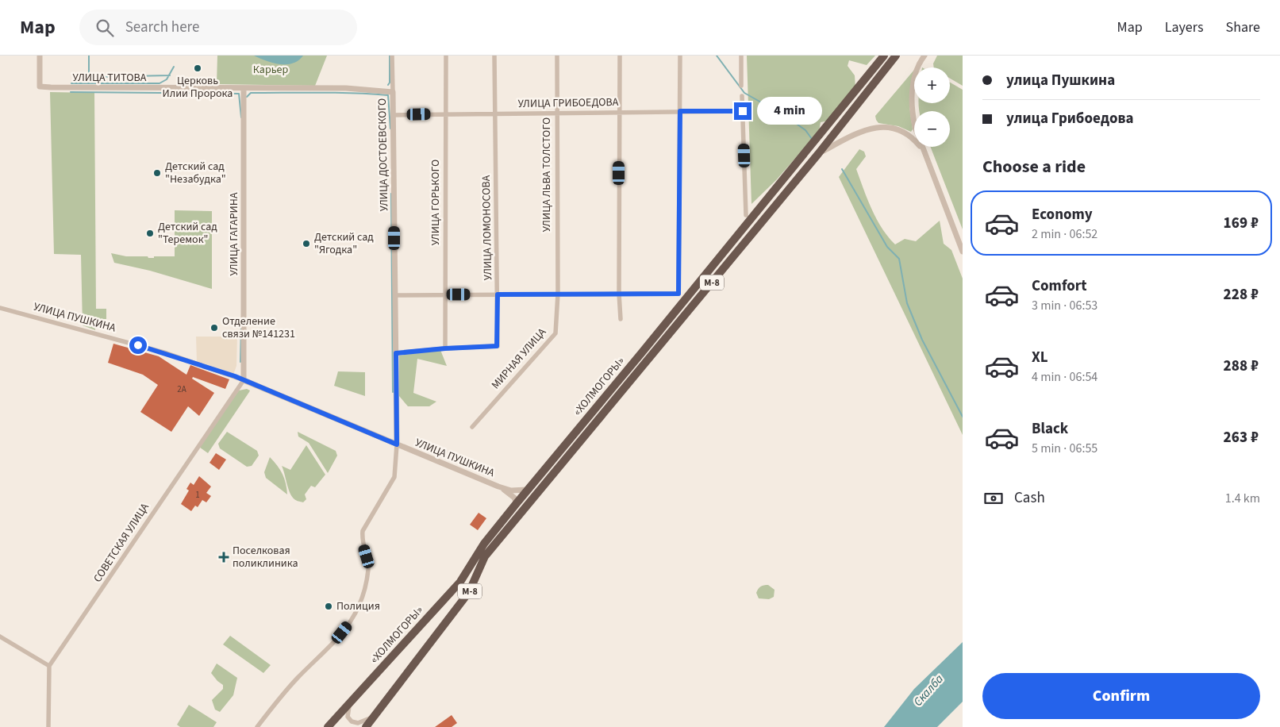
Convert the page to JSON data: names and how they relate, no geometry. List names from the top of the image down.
{
  "streets": {
    "highway": ["М-8", "«ХОЛМОГОРЫ»"],
    "street": [
      "УЛИЦА ТИТОВА",
      "УЛИЦА ГРИБОЕДОВА",
      "УЛИЦА ДОСТОЕВСКОГО",
      "УЛИЦА ЛЬВА ТОЛСТОГО",
      "УЛИЦА ГОРЬКОГО",
      "УЛИЦА ЛОМОНОСОВА",
      "УЛИЦА ГАГАРИНА",
      "УЛИЦА ПУШКИНА",
      "МИРНАЯ УЛИЦА",
      "СОВЕТСКАЯ УЛИЦА"
    ]
  },
  "crossings": [
    ["УЛИЦА ТИТОВА", "УЛИЦА ДОСТОЕВСКОГО"],
    ["УЛИЦА ТИТОВА", "УЛИЦА ГАГАРИНА"],
    ["УЛИЦА ГРИБОЕДОВА", "УЛИЦА ДОСТОЕВСКОГО"],
    ["УЛИЦА ГРИБОЕДОВА", "УЛИЦА ЛЬВА ТОЛСТОГО"],
    ["УЛИЦА ГРИБОЕДОВА", "УЛИЦА ГОРЬКОГО"],
    ["УЛИЦА ГРИБОЕДОВА", "УЛИЦА ЛОМОНОСОВА"],
    ["УЛИЦА ДОСТОЕВСКОГО", "УЛИЦА ЛОМОНОСОВА"],
    ["УЛИЦА ДОСТОЕВСКОГО", "УЛИЦА ПУШКИНА"],
    ["УЛИЦА ЛЬВА ТОЛСТОГО", "МИРНАЯ УЛИЦА"],
    ["УЛИЦА ГОРЬКОГО", "УЛИЦА ЛОМОНОСОВА"],
    ["УЛИЦА ГАГАРИНА", "УЛИЦА ПУШКИНА"],
    ["УЛИЦА ГАГАРИНА", "СОВЕТСКАЯ УЛИЦА"],
    ["УЛИЦА ПУШКИНА", "СОВЕТСКАЯ УЛИЦА"]
  ],
  "water": ["Скалба"],
  "parks": ["Карьер"],
  "places": {
    "other": [
      "Церковь Илии Пророка",
      "Детский сад \"Незабудка\"",
      "Детский сад \"Теремок\"",
      "Детский сад \"Ягодка\"",
      "Отделение связи №141231",
      "Полиция"
    ],
    "health": ["Поселковая поликлиника"]
  },
  "house_numbers": ["2А", "1"],
  "page": {
    "header": "Map",
    "search": "Search here",
    "nav": ["Map", "Layers", "Share"],
    "banner": ["улица Пушкина", "улица Грибоедова"],
    "map_buttons": ["+", "−"],
    "bubble": "4 min",
    "heading": "Choose a ride",
    "list": [
      {
        "name": "Economy",
        "note": "2 min · 06:52",
        "value": "169 ₽"
      },
      {
        "name": "Comfort",
        "note": "3 min · 06:53",
        "value": "228 ₽"
      },
      {
        "name": "XL",
        "note": "4 min · 06:54",
        "value": "288 ₽"
      },
      {
        "name": "Black",
        "note": "5 min · 06:55",
        "value": "263 ₽"
      }
    ],
    "pay": ["Cash", "1.4 km"],
    "buttons": "Confirm"
  }
}
